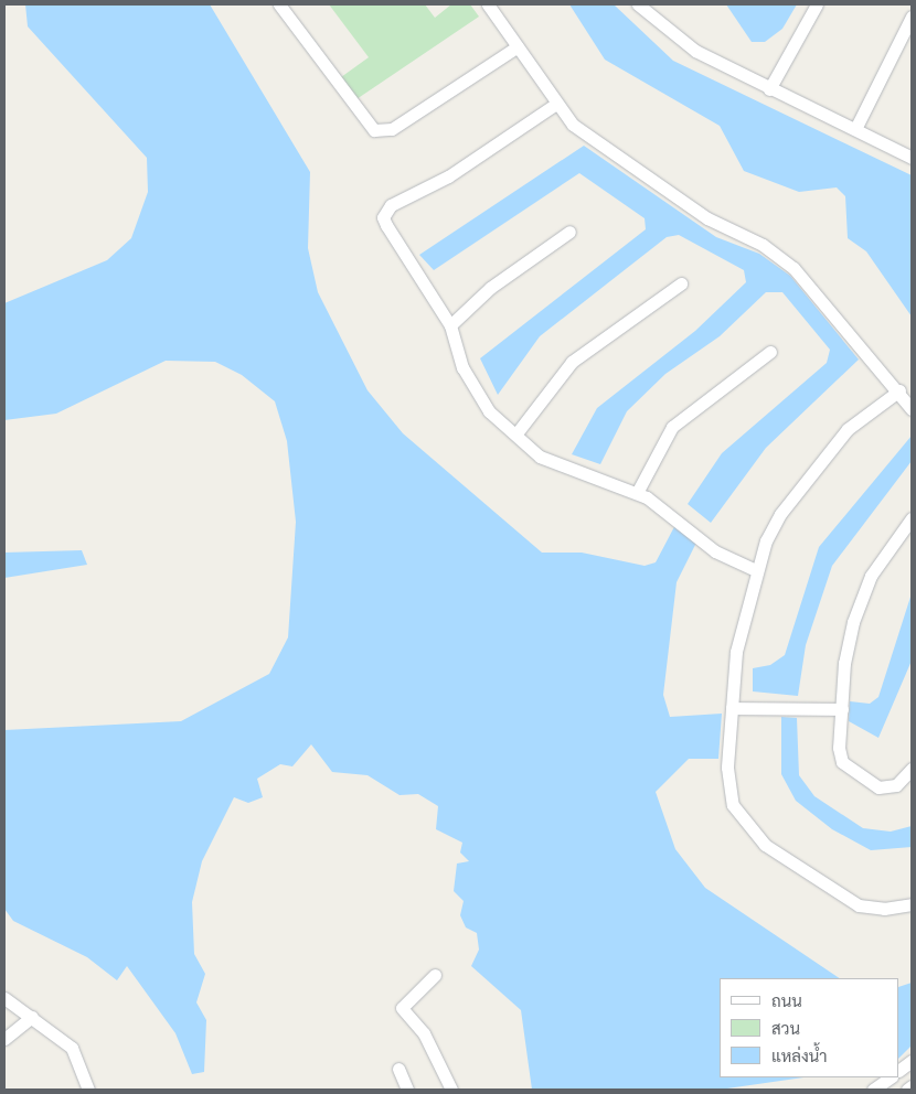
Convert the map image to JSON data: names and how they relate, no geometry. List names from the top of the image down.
{
  "legend": ["ถนน", "สวน", "แหล่งน้ำ"]
}
